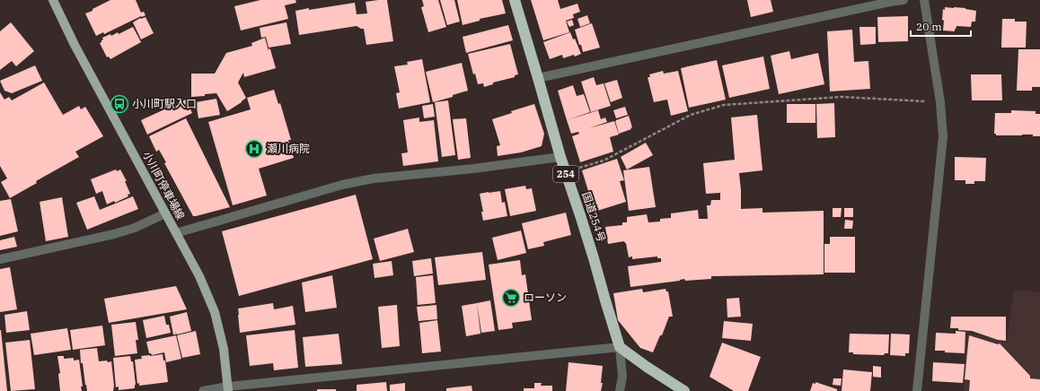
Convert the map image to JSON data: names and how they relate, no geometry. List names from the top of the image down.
{
  "streets": {
    "highway": ["254", "国道254号"],
    "main road": ["小川町停車場線"]
  },
  "places": {
    "bus stop": ["小川町駅入口"],
    "hospital": ["瀬川病院"],
    "supermarket": ["ローソン"]
  },
  "scale_bar": "20 m"
}
